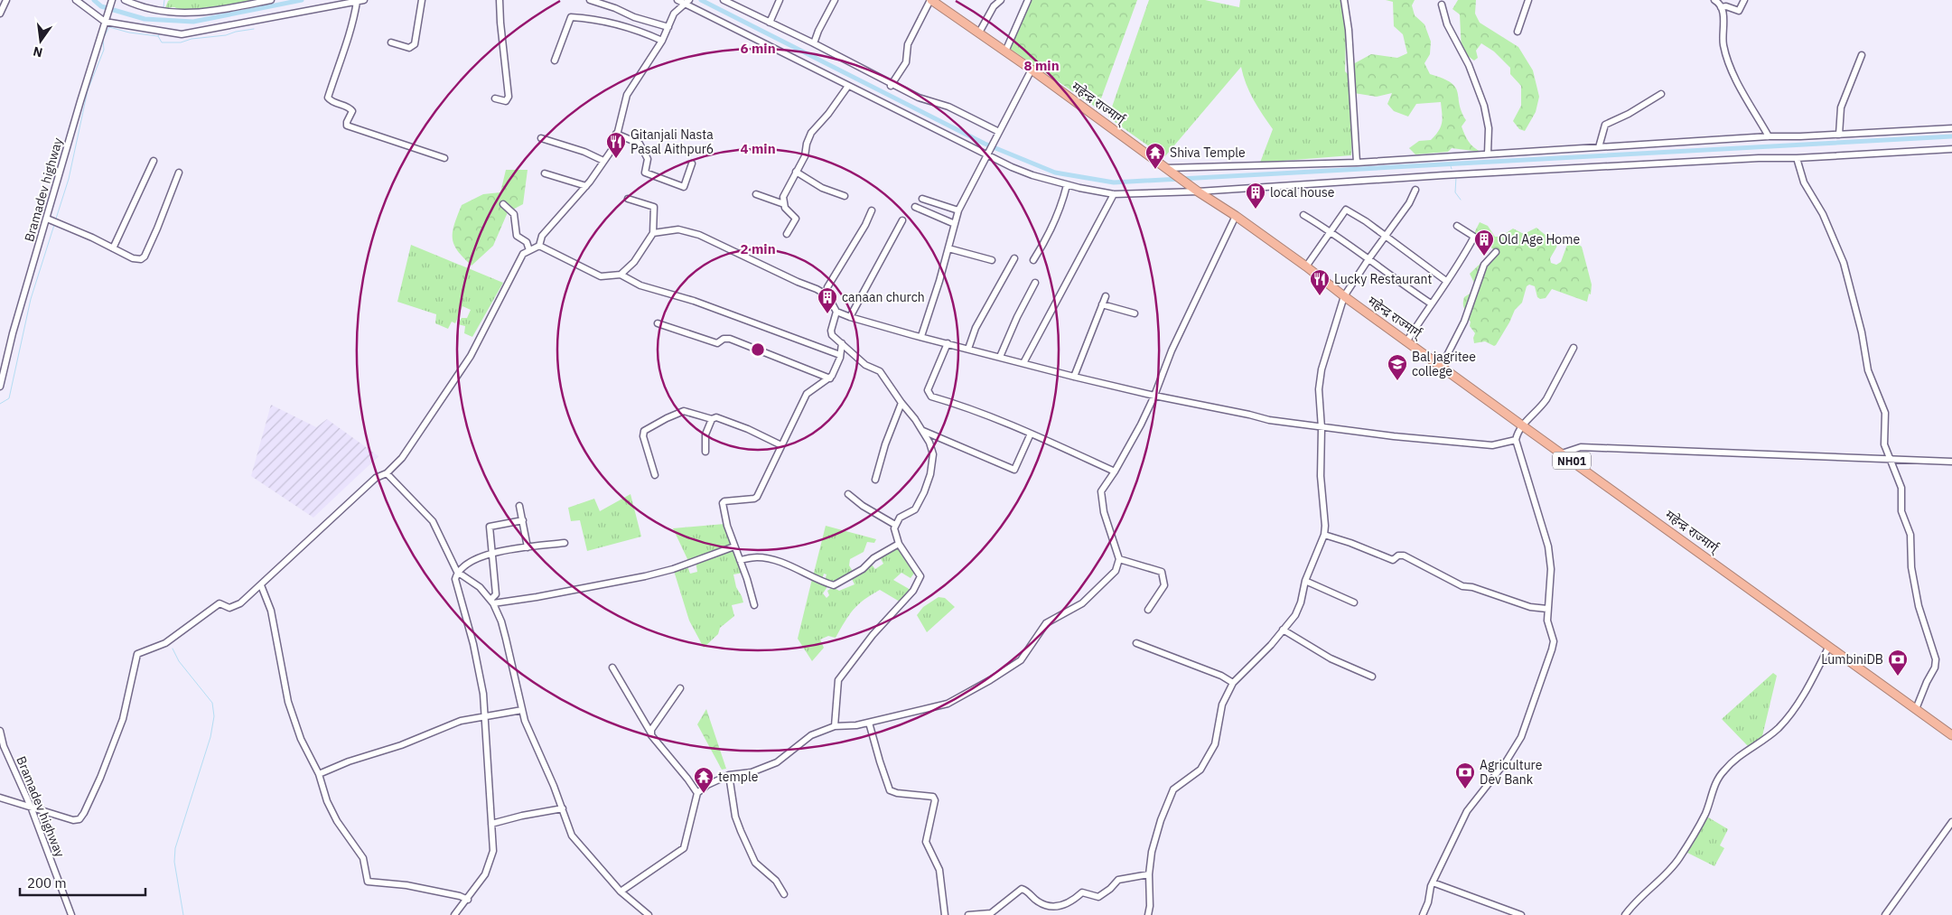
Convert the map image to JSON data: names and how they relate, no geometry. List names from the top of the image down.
{
  "streets": {
    "highway": ["महेन्द्र राज्मार्ग्", "NH01"],
    "street": ["Bramadev highway"]
  },
  "places": {
    "restaurant": ["Gitanjali Nasta Pasal Aithpur6", "Lucky Restaurant"],
    "temple": ["Shiva Temple", "temple"],
    "building": ["local house", "Old Age Home", "canaan church"],
    "school or university": ["Bal jagritee college"],
    "bank": ["LumbiniDB", "Agriculture Dev Bank"]
  },
  "scale_bar": "200 m",
  "north": "bottom",
  "rings": [
    "6 min",
    "8 min",
    "4 min",
    "2 min"
  ]
}
